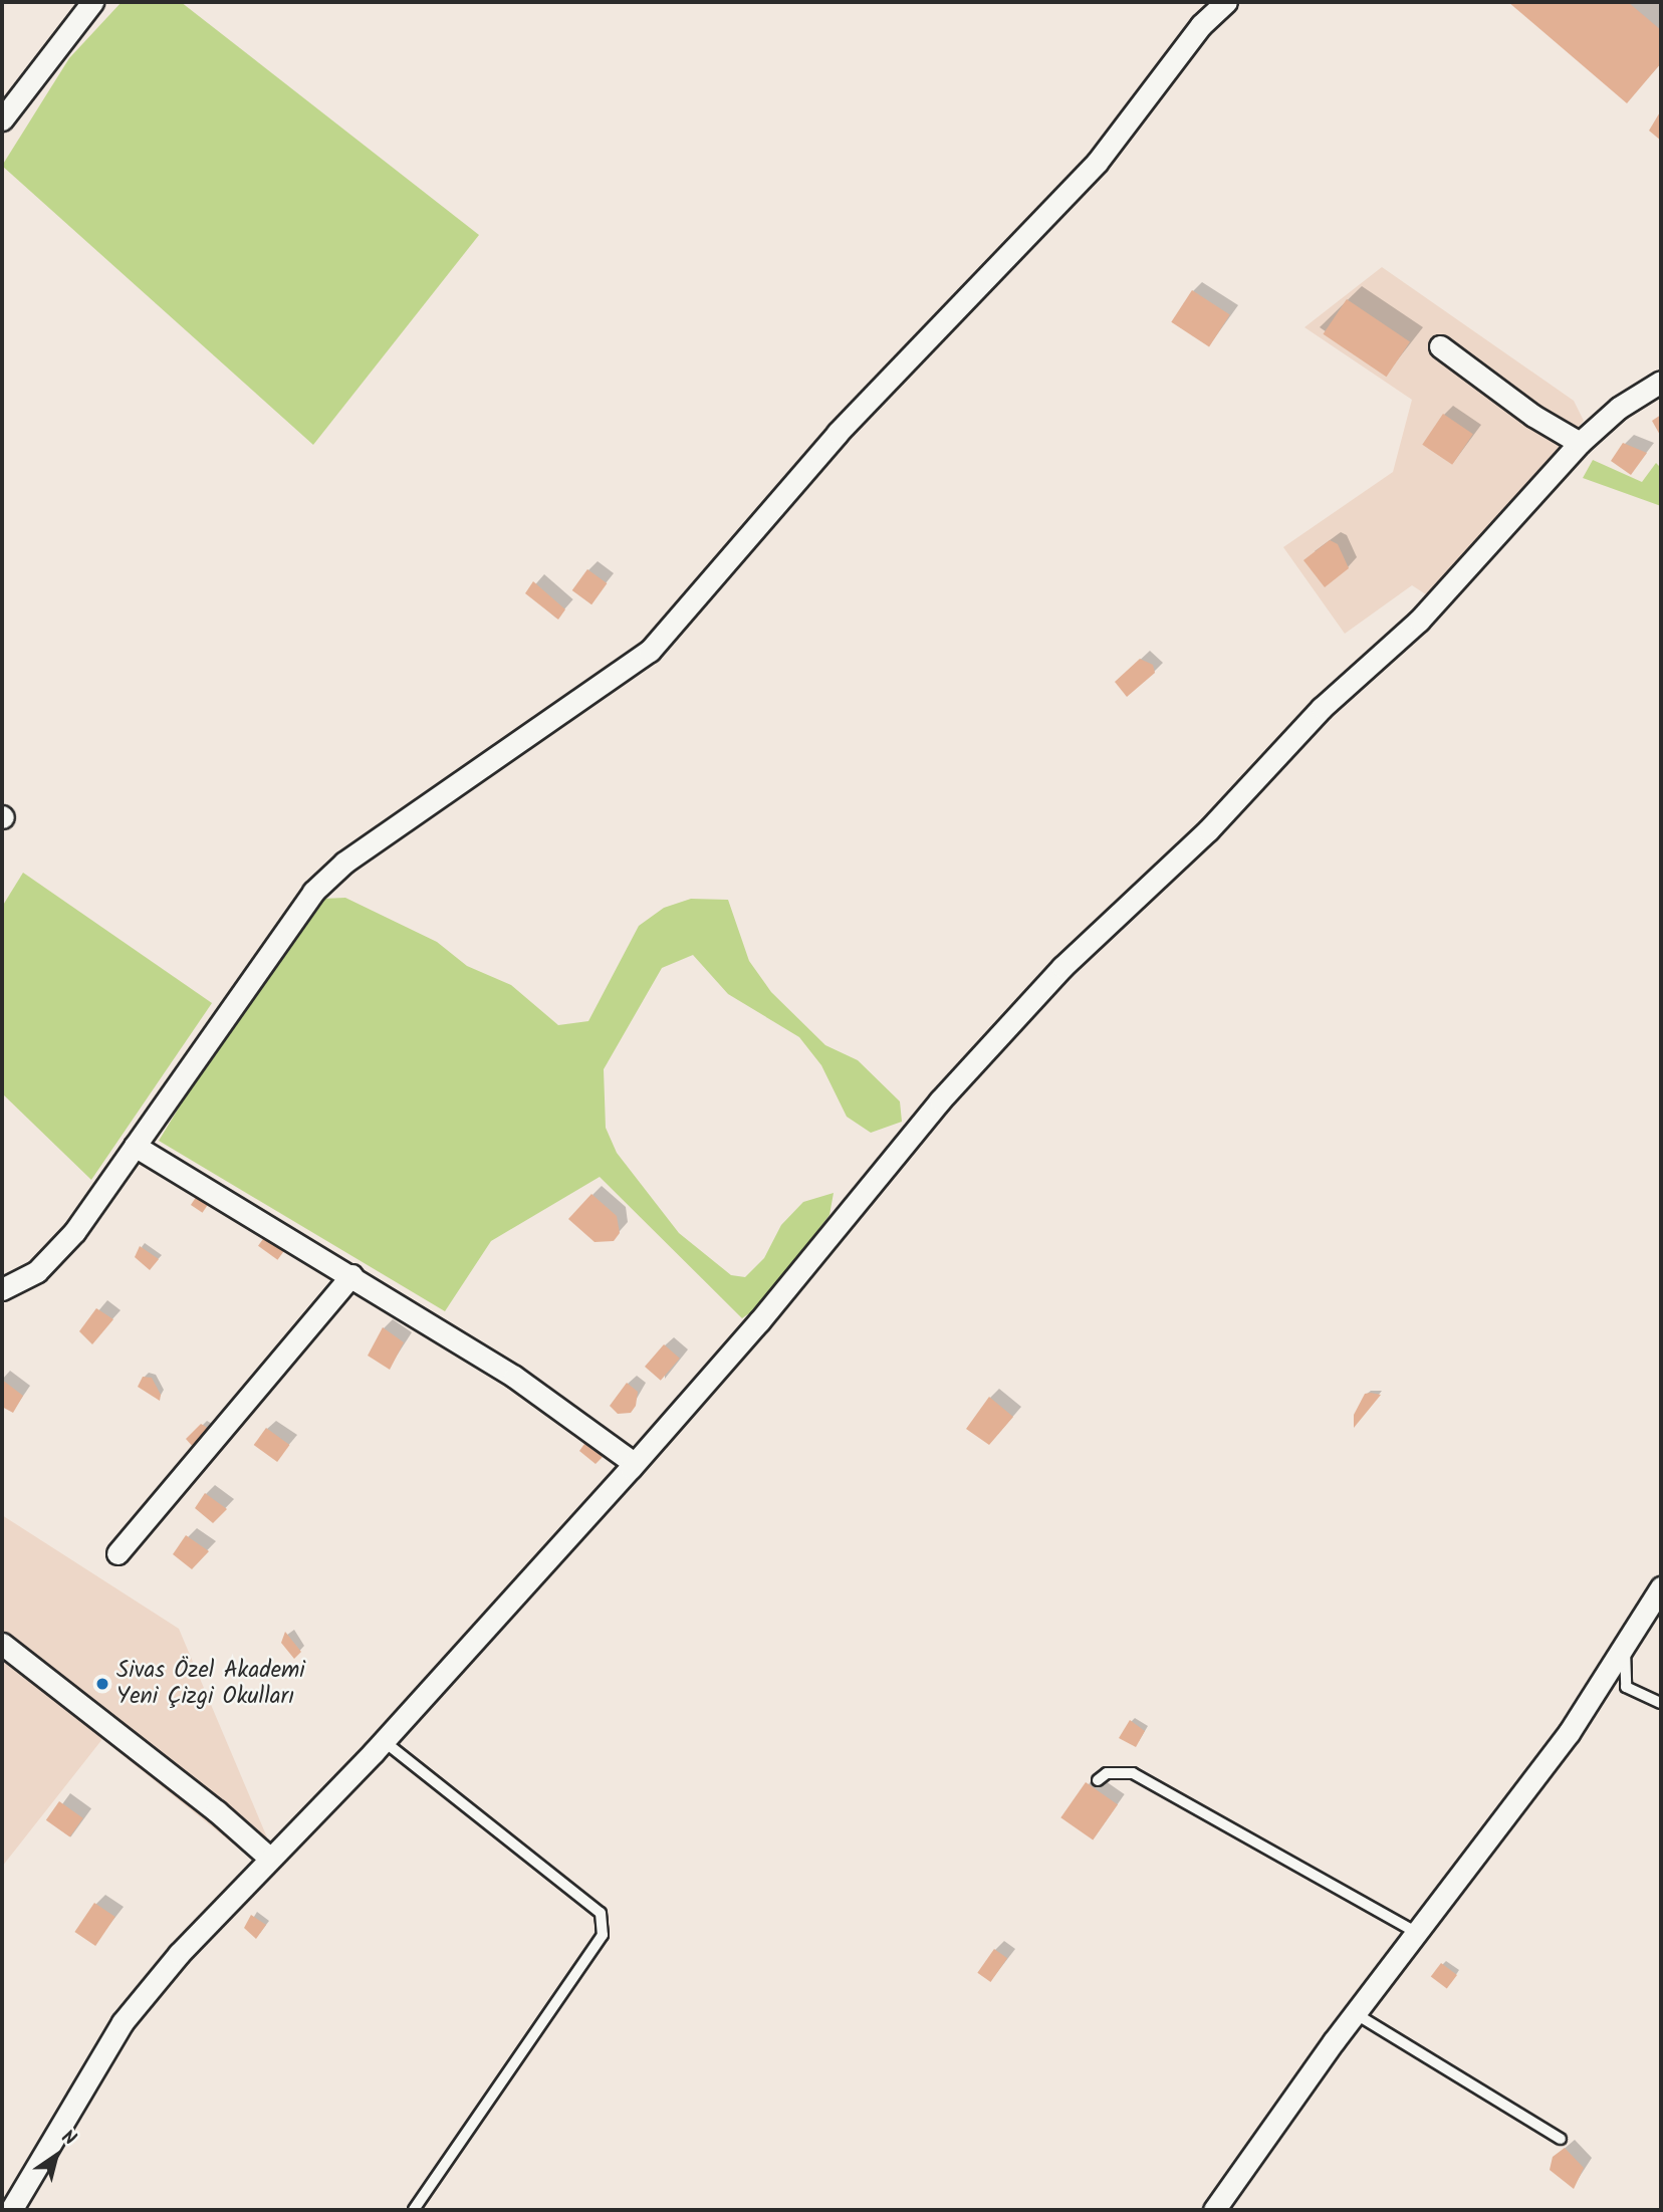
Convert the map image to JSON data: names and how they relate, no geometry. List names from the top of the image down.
{
  "places": ["Sivas Özel Akademi Yeni Çizgi Okulları"],
  "north": "top right"
}
